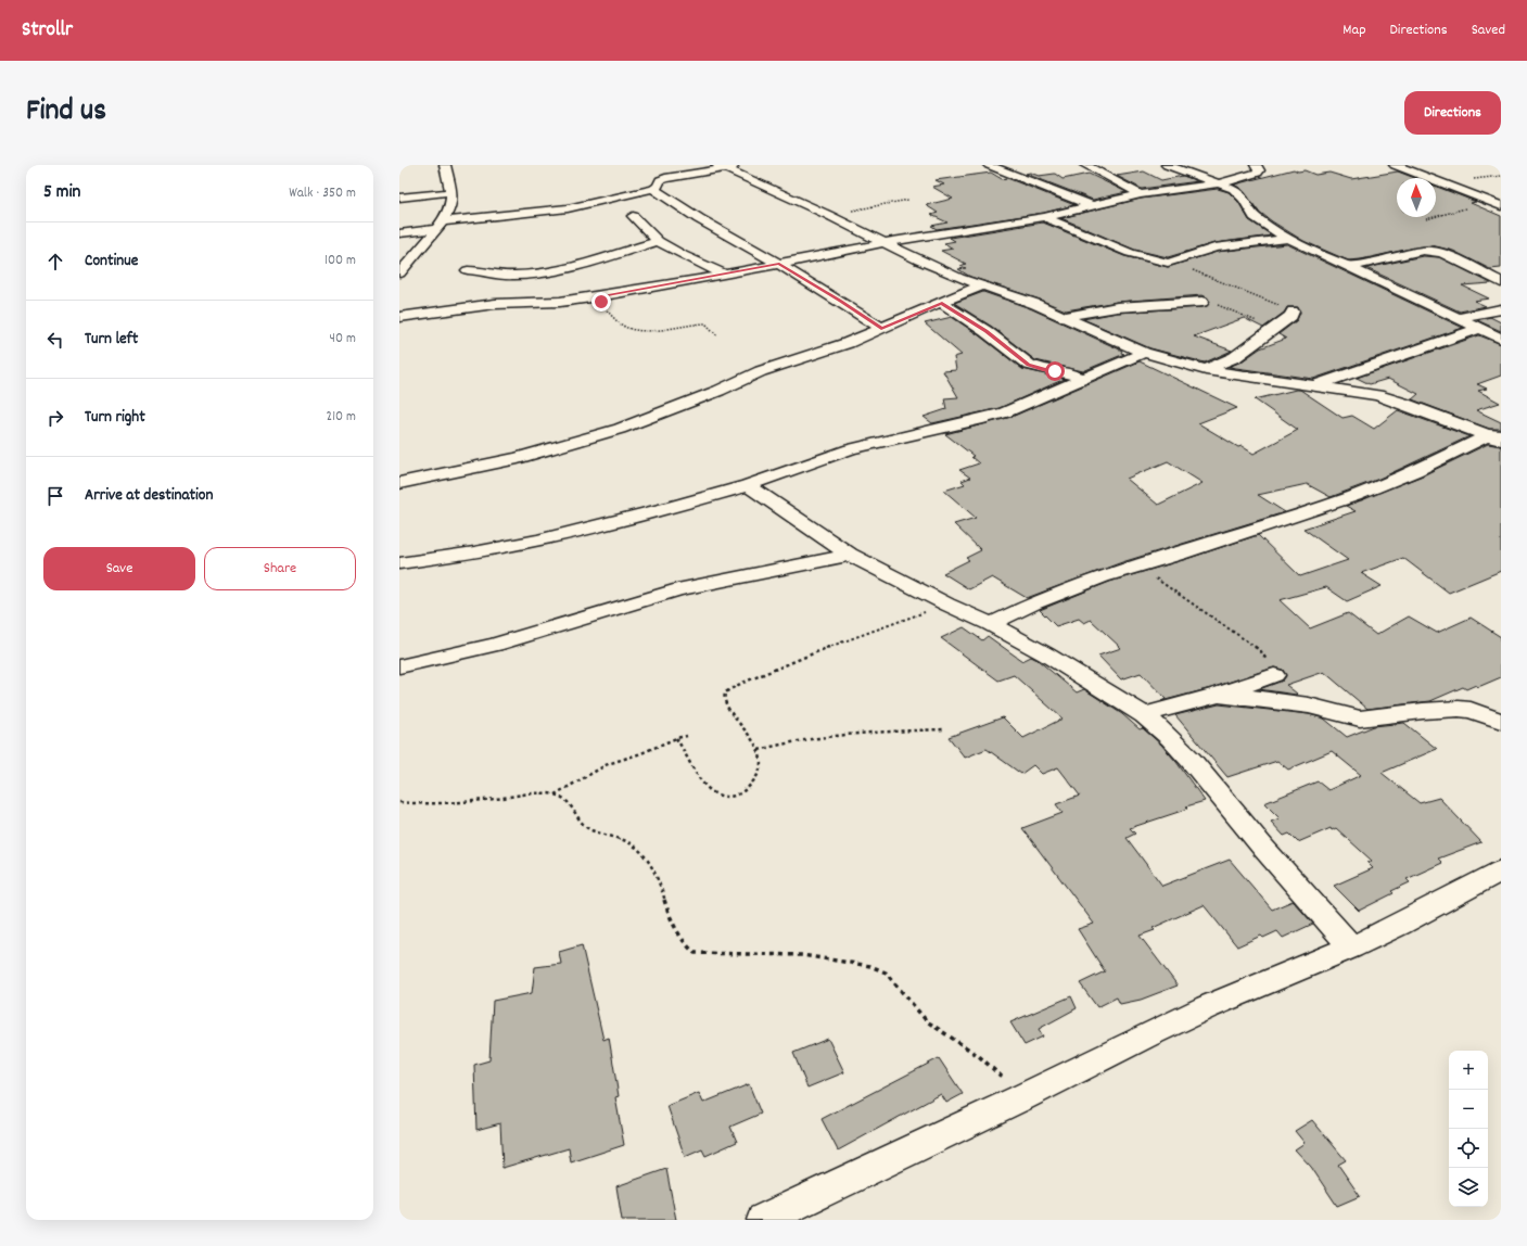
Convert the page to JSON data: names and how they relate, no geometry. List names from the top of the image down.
{
  "north": "top",
  "page": {
    "header": "Strollr",
    "nav": ["Map", "Directions", "Saved"],
    "title": "Find us",
    "buttons": [
      "Directions",
      ["Save", "Share"]
    ],
    "heading": ["5 min", "Walk · 350 m"],
    "list": [
      ["Continue", "100 m"],
      ["Turn left", "40 m"],
      ["Turn right", "210 m"],
      "Arrive at destination"
    ],
    "map_buttons": ["+", "−"]
  }
}
